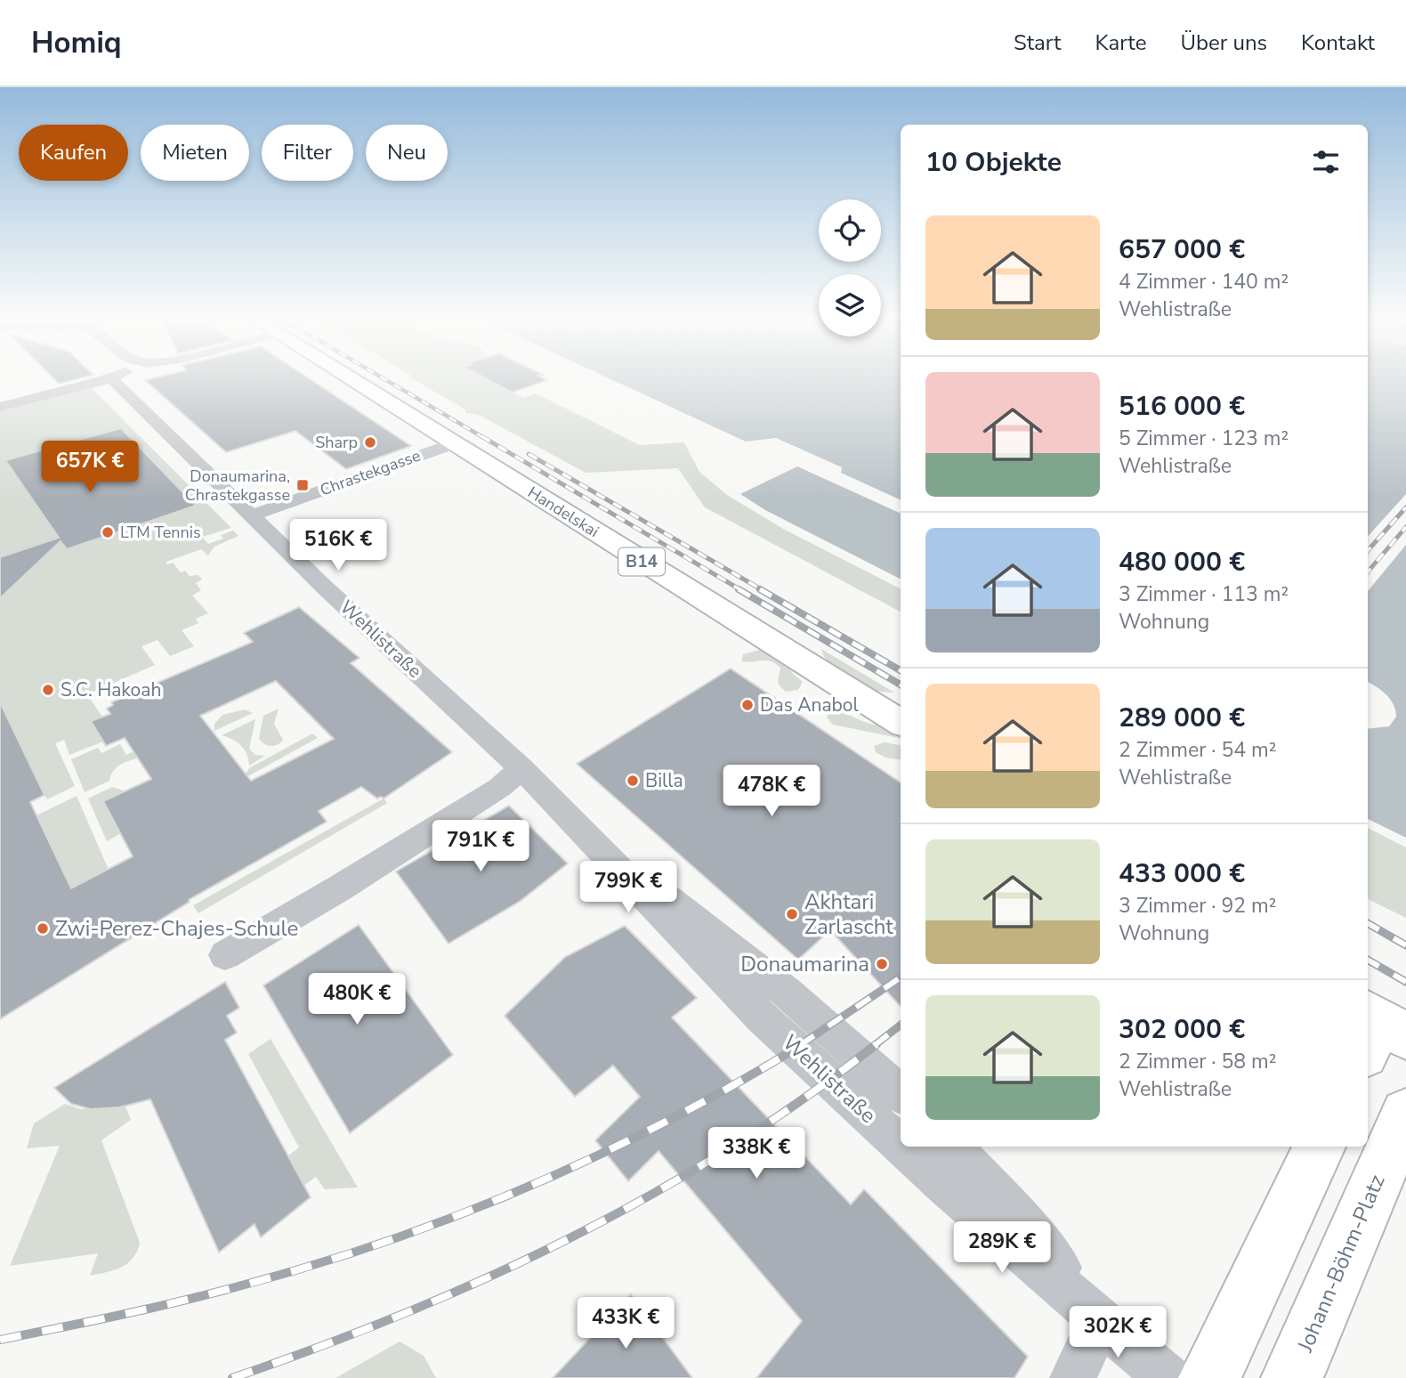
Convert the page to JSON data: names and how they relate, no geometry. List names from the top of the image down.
{
  "streets": {
    "main road": ["Handelskai", "B14", "Johann-Böhm-Platz"],
    "street": ["Chrastekgasse", "Wehlistraße"]
  },
  "crossings": [
    ["Chrastekgasse", "Handelskai"],
    ["Chrastekgasse", "Wehlistraße"]
  ],
  "places": {
    "other": [
      "Sharp",
      "LTM Tennis",
      "S.C. Hakoah",
      "Das Anabol",
      "Billa",
      "Akhtari Zarlascht",
      "Zwi-Perez-Chajes-Schule",
      "Donaumarina"
    ],
    "transit": ["Donaumarina, Chrastekgasse"]
  },
  "page": {
    "header": "Homiq",
    "nav": [
      "Start",
      "Karte",
      "Über uns",
      "Kontakt"
    ],
    "chip": [
      "Kaufen",
      "Mieten",
      "Filter",
      "Neu"
    ],
    "heading": "10 Objekte",
    "list": [
      {
        "name": "657 000 €",
        "note": "4 Zimmer · 140 m² · Wehlistraße"
      },
      {
        "name": "516 000 €",
        "note": "5 Zimmer · 123 m² · Wehlistraße"
      },
      {
        "name": "480 000 €",
        "note": "3 Zimmer · 113 m² · Wohnung"
      },
      {
        "name": "289 000 €",
        "note": "2 Zimmer · 54 m² · Wehlistraße"
      },
      {
        "name": "433 000 €",
        "note": "3 Zimmer · 92 m² · Wohnung"
      },
      {
        "name": "302 000 €",
        "note": "2 Zimmer · 58 m² · Wehlistraße"
      }
    ],
    "price": [
      "657K €",
      "516K €",
      "478K €",
      "791K €",
      "799K €",
      "480K €",
      "338K €",
      "289K €",
      "433K €",
      "302K €"
    ]
  }
}
